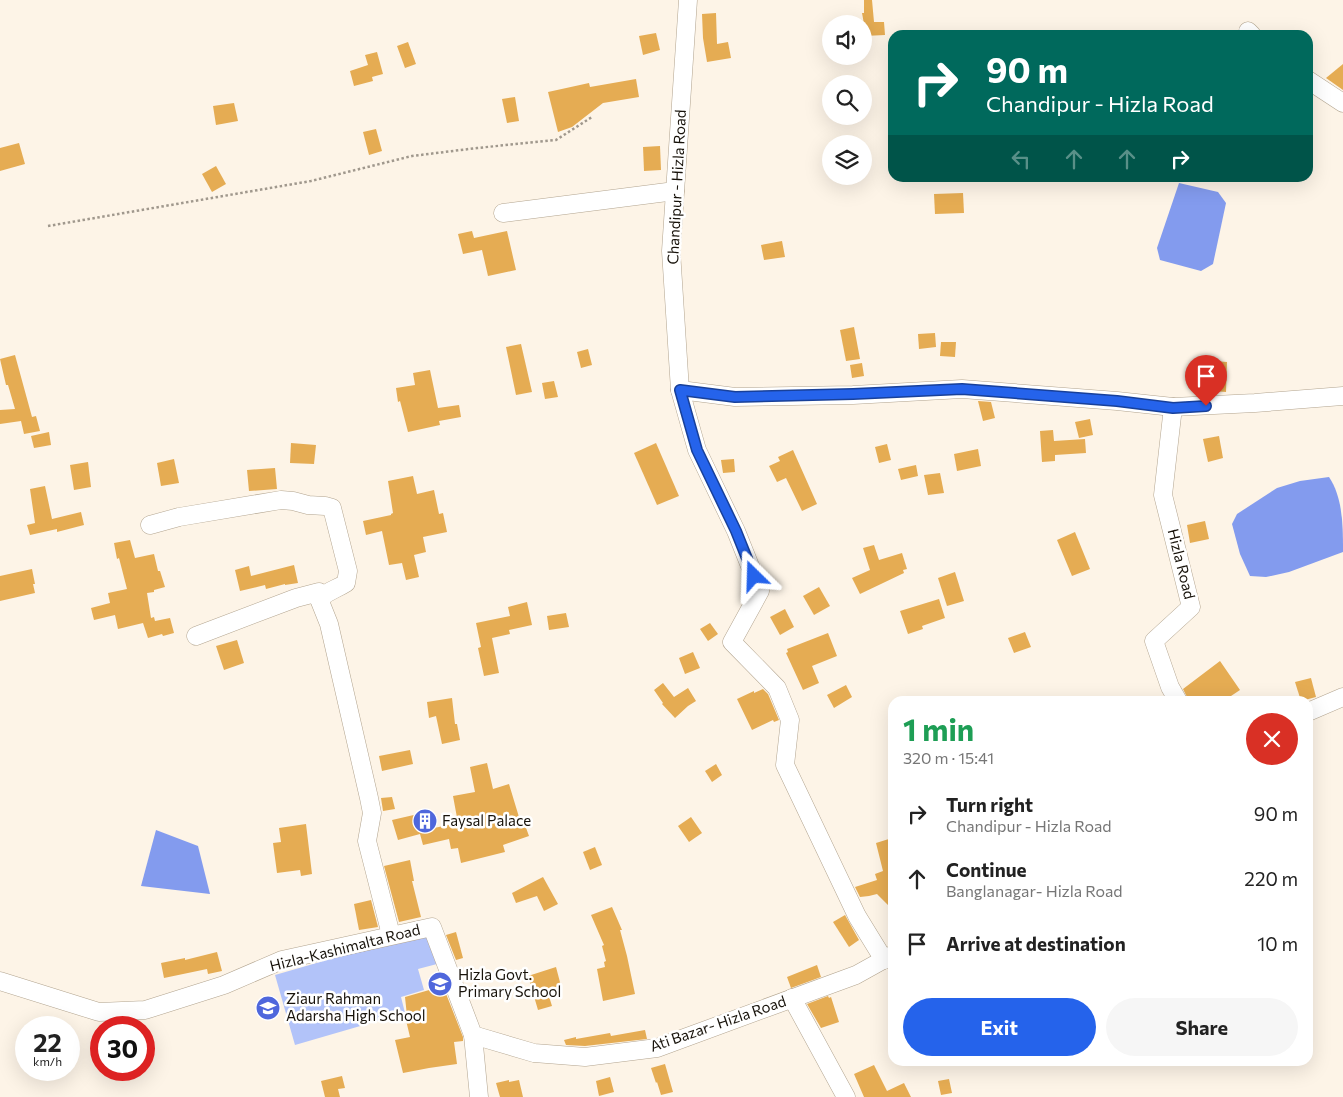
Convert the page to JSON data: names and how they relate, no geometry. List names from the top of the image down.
{
  "streets": {
    "street": [
      "Chandipur - Hizla Road",
      "Hizla Road",
      "Hizla-Kashimalta Road",
      "Ati Bazar- Hizla Road"
    ]
  },
  "crossings": [
    ["Chandipur - Hizla Road", "Ati Bazar- Hizla Road"],
    ["Hizla-Kashimalta Road", "Ati Bazar- Hizla Road"]
  ],
  "places": {
    "building": ["Faysal Palace"],
    "school or university": ["Hizla Govt. Primary School", "Ziaur Rahman Adarsha High School"]
  },
  "page": {
    "turn": ["90 m", "Chandipur - Hizla Road"],
    "heading": ["1 min", "320 m · 15:41"],
    "list": [
      {
        "name": "Turn right",
        "note": "Chandipur - Hizla Road",
        "value": "90 m"
      },
      {
        "name": "Continue",
        "note": "Banglanagar- Hizla Road",
        "value": "220 m"
      },
      {
        "name": "Arrive at destination",
        "value": "10 m"
      }
    ],
    "buttons": ["Exit", "Share"],
    "speed": "22 km/h",
    "limit": "30"
  }
}
